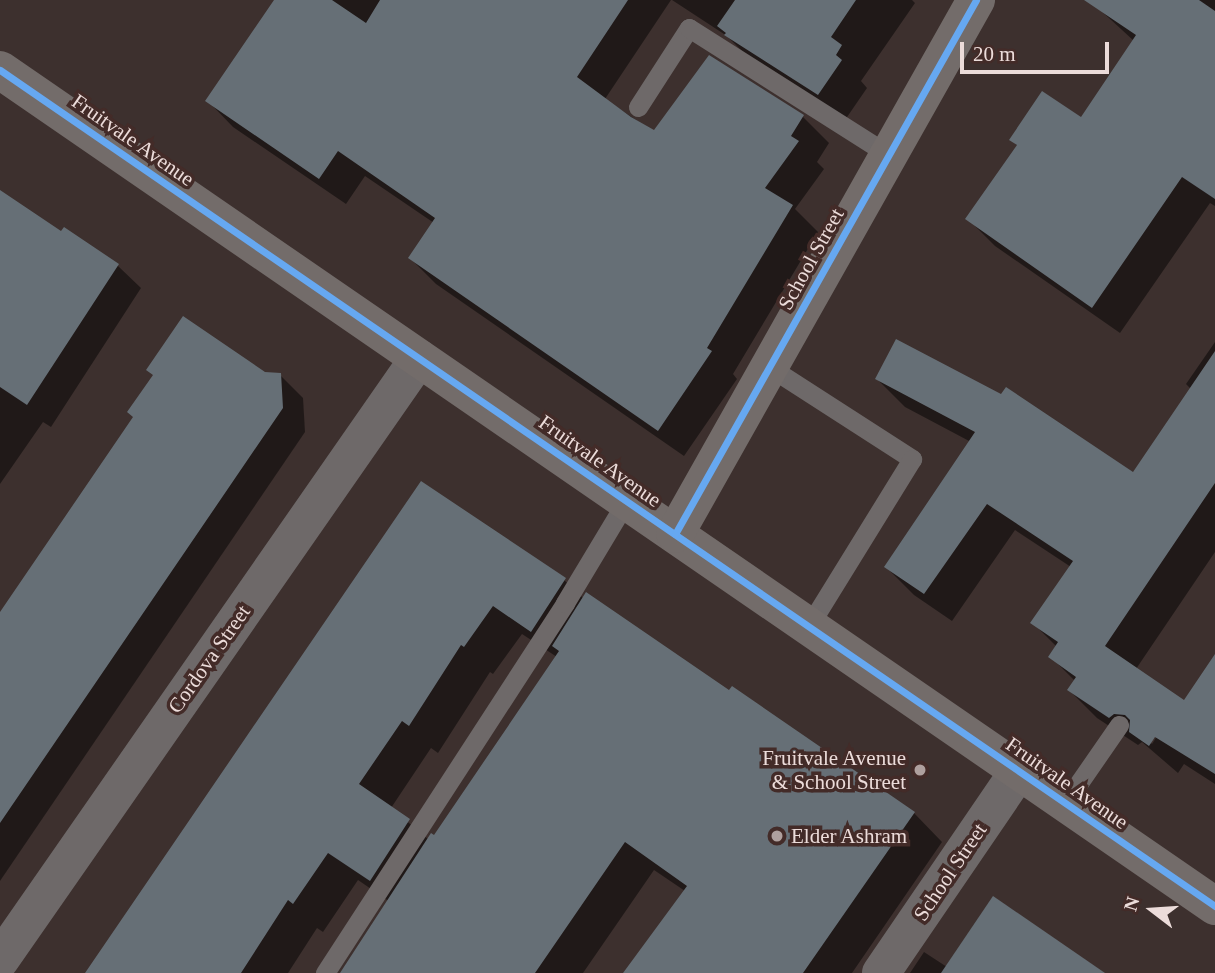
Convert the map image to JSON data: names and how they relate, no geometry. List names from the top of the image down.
{
  "streets": {
    "main road": ["Fruitvale Avenue", "School Street"],
    "street": ["Cordova Street"]
  },
  "crossings": [
    ["Fruitvale Avenue", "School Street"],
    ["Fruitvale Avenue", "Cordova Street"]
  ],
  "places": ["Fruitvale Avenue & School Street", "Elder Ashram"],
  "scale_bar": "20 m",
  "north": "left"
}
